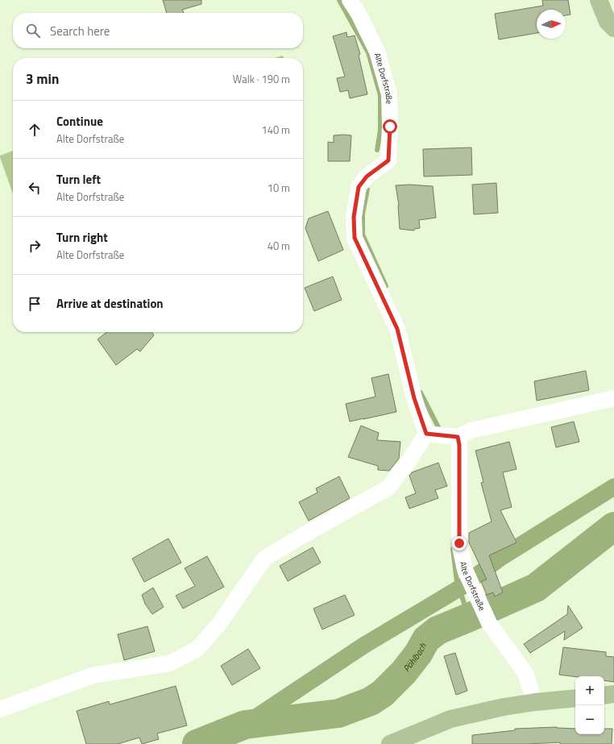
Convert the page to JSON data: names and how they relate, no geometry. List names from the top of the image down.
{
  "streets": {
    "street": ["Alte Dorfstraße"]
  },
  "water": ["Pöhlbach"],
  "north": "right",
  "page": {
    "search": "Search here",
    "heading": ["3 min", "Walk · 190 m"],
    "list": [
      ["Continue", "Alte Dorfstraße", "140 m"],
      ["Turn left", "Alte Dorfstraße", "10 m"],
      ["Turn right", "Alte Dorfstraße", "40 m"],
      "Arrive at destination"
    ],
    "map_buttons": ["+", "−"]
  }
}
